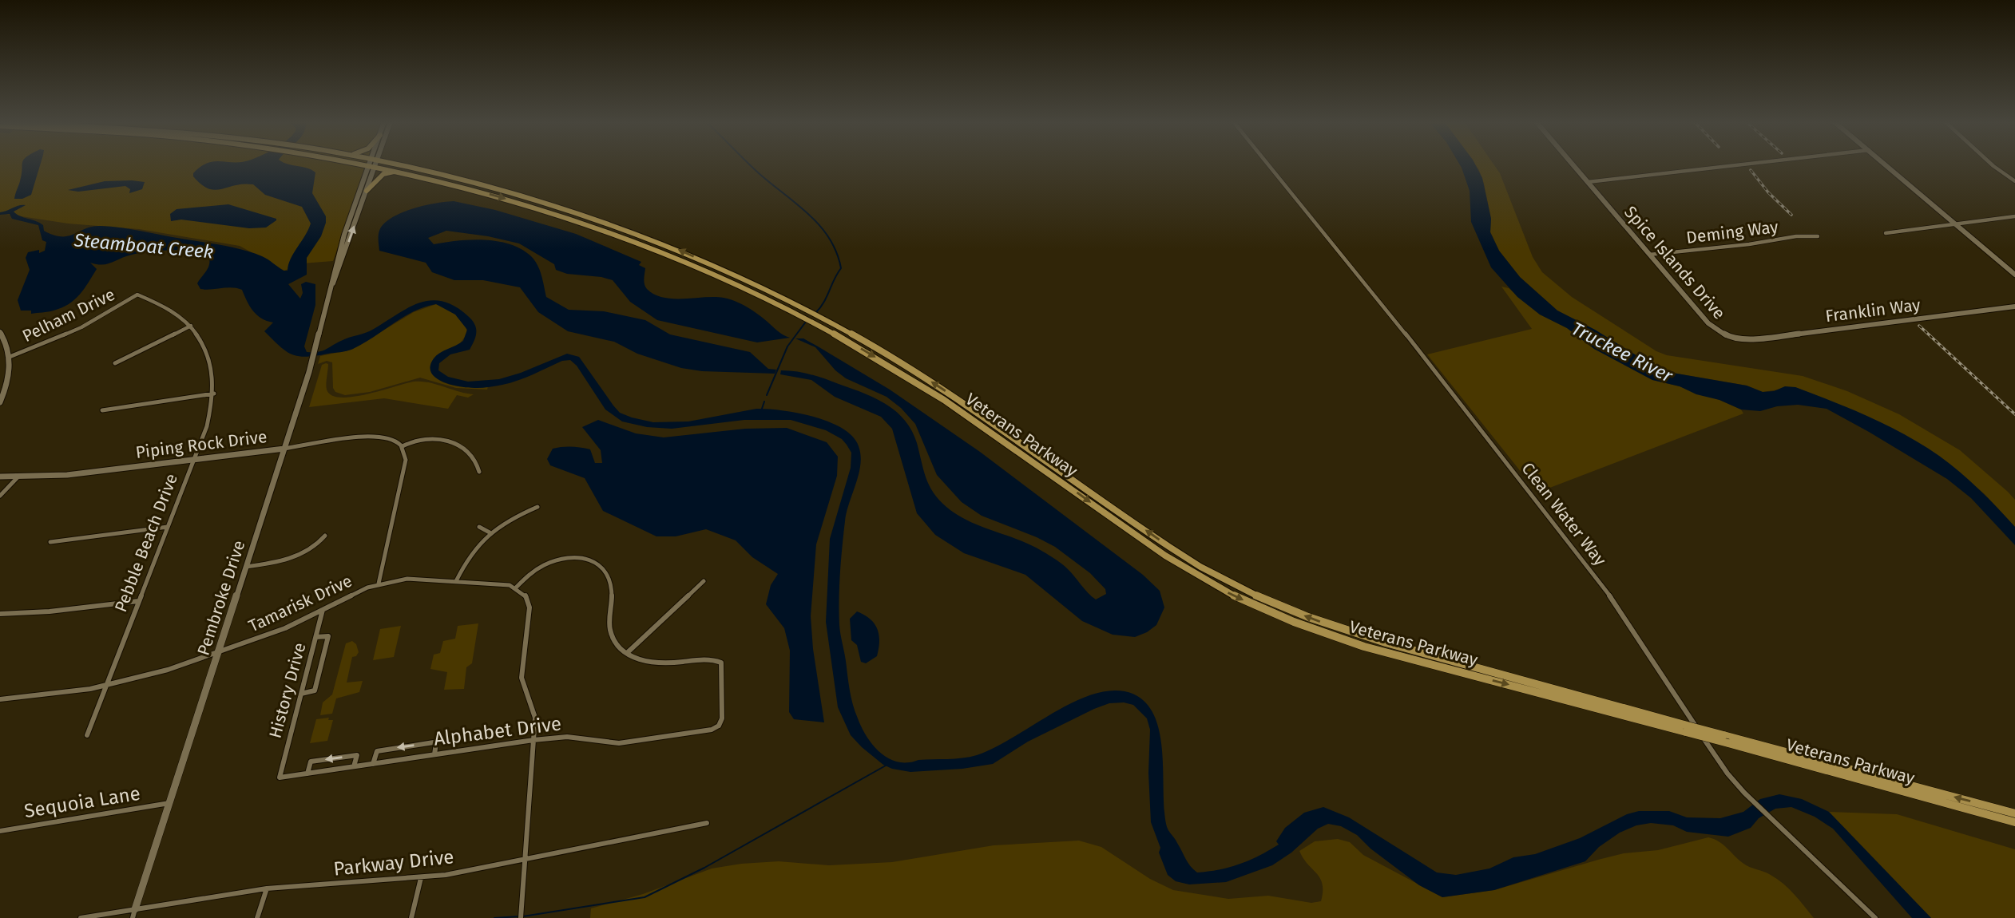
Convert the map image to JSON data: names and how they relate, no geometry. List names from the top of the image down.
{
  "streets": {
    "main road": ["Veterans Parkway"],
    "street": [
      "Deming Way",
      "Spice Islands Drive",
      "Franklin Way",
      "Pelham Drive",
      "Piping Rock Drive",
      "Clean Water Way",
      "Pebble Beach Drive",
      "Pembroke Drive",
      "Tamarisk Drive",
      "History Drive",
      "Alphabet Drive",
      "Sequoia Lane",
      "Parkway Drive"
    ]
  },
  "crossings": [
    ["Deming Way", "Spice Islands Drive"],
    ["Spice Islands Drive", "Franklin Way"],
    ["Pelham Drive", "Pebble Beach Drive"],
    ["Veterans Parkway", "Pembroke Drive"],
    ["Piping Rock Drive", "Pebble Beach Drive"],
    ["Piping Rock Drive", "Pembroke Drive"],
    ["Pebble Beach Drive", "Tamarisk Drive"],
    ["Pembroke Drive", "Tamarisk Drive"],
    ["Pembroke Drive", "Sequoia Lane"],
    ["Pembroke Drive", "Parkway Drive"],
    ["Tamarisk Drive", "History Drive"],
    ["History Drive", "Alphabet Drive"]
  ],
  "water": ["Steamboat Creek", "Truckee River"]
}
